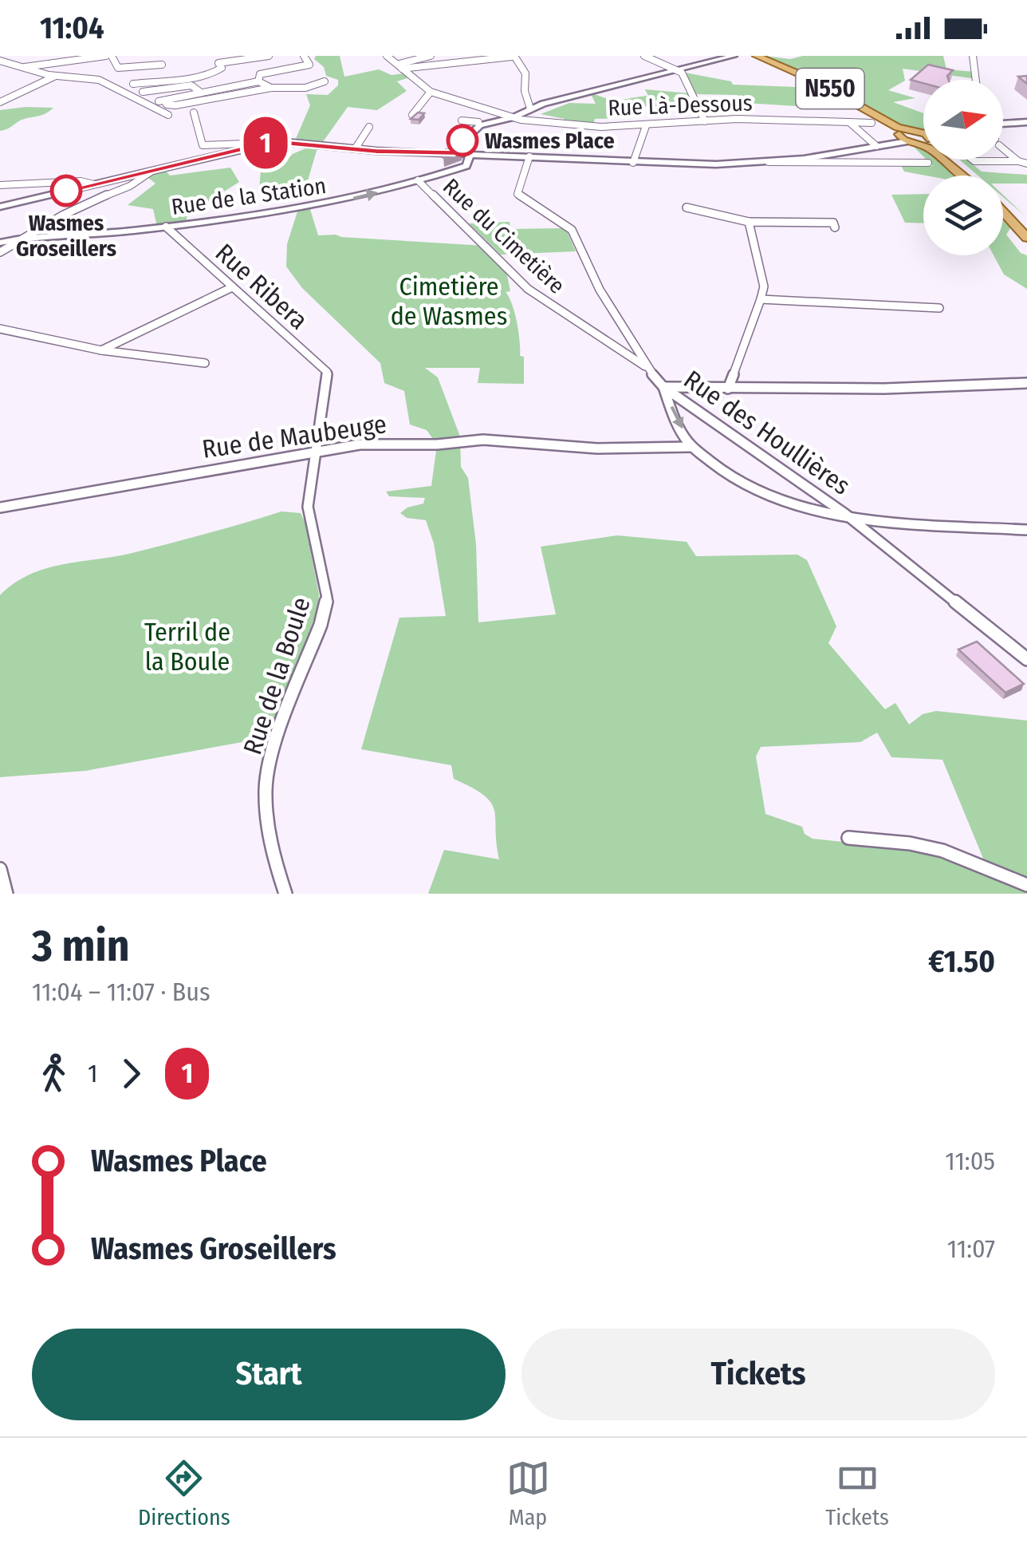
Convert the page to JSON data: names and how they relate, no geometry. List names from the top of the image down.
{
  "streets": {
    "main road": ["N550"],
    "street": [
      "Rue Là-Dessous",
      "Rue de la Station",
      "Rue du Cimetière",
      "Rue Ribera",
      "Rue des Houllières",
      "Rue de Maubeuge",
      "Rue de la Boule"
    ]
  },
  "crossings": [
    ["Rue de la Station", "Rue du Cimetière"],
    ["Rue de la Station", "Rue Ribera"],
    ["Rue Ribera", "Rue de la Boule"],
    ["Rue de Maubeuge", "Rue de la Boule"]
  ],
  "parks": ["Cimetière de Wasmes", "Terril de la Boule"],
  "places": ["Wasmes Place", "Wasmes Groseillers"],
  "lines": ["bus line 1"],
  "north": "right",
  "page": {
    "status": "11:04",
    "on_map": "1",
    "heading": ["3 min", "11:04 – 11:07 · Bus", "€1.50"],
    "legs": ["1", "1"],
    "list": [
      {
        "name": "Wasmes Place",
        "value": "11:05"
      },
      {
        "name": "Wasmes Groseillers",
        "value": "11:07"
      }
    ],
    "buttons": ["Start", "Tickets"],
    "tabs": ["Directions", "Map", "Tickets"]
  }
}
